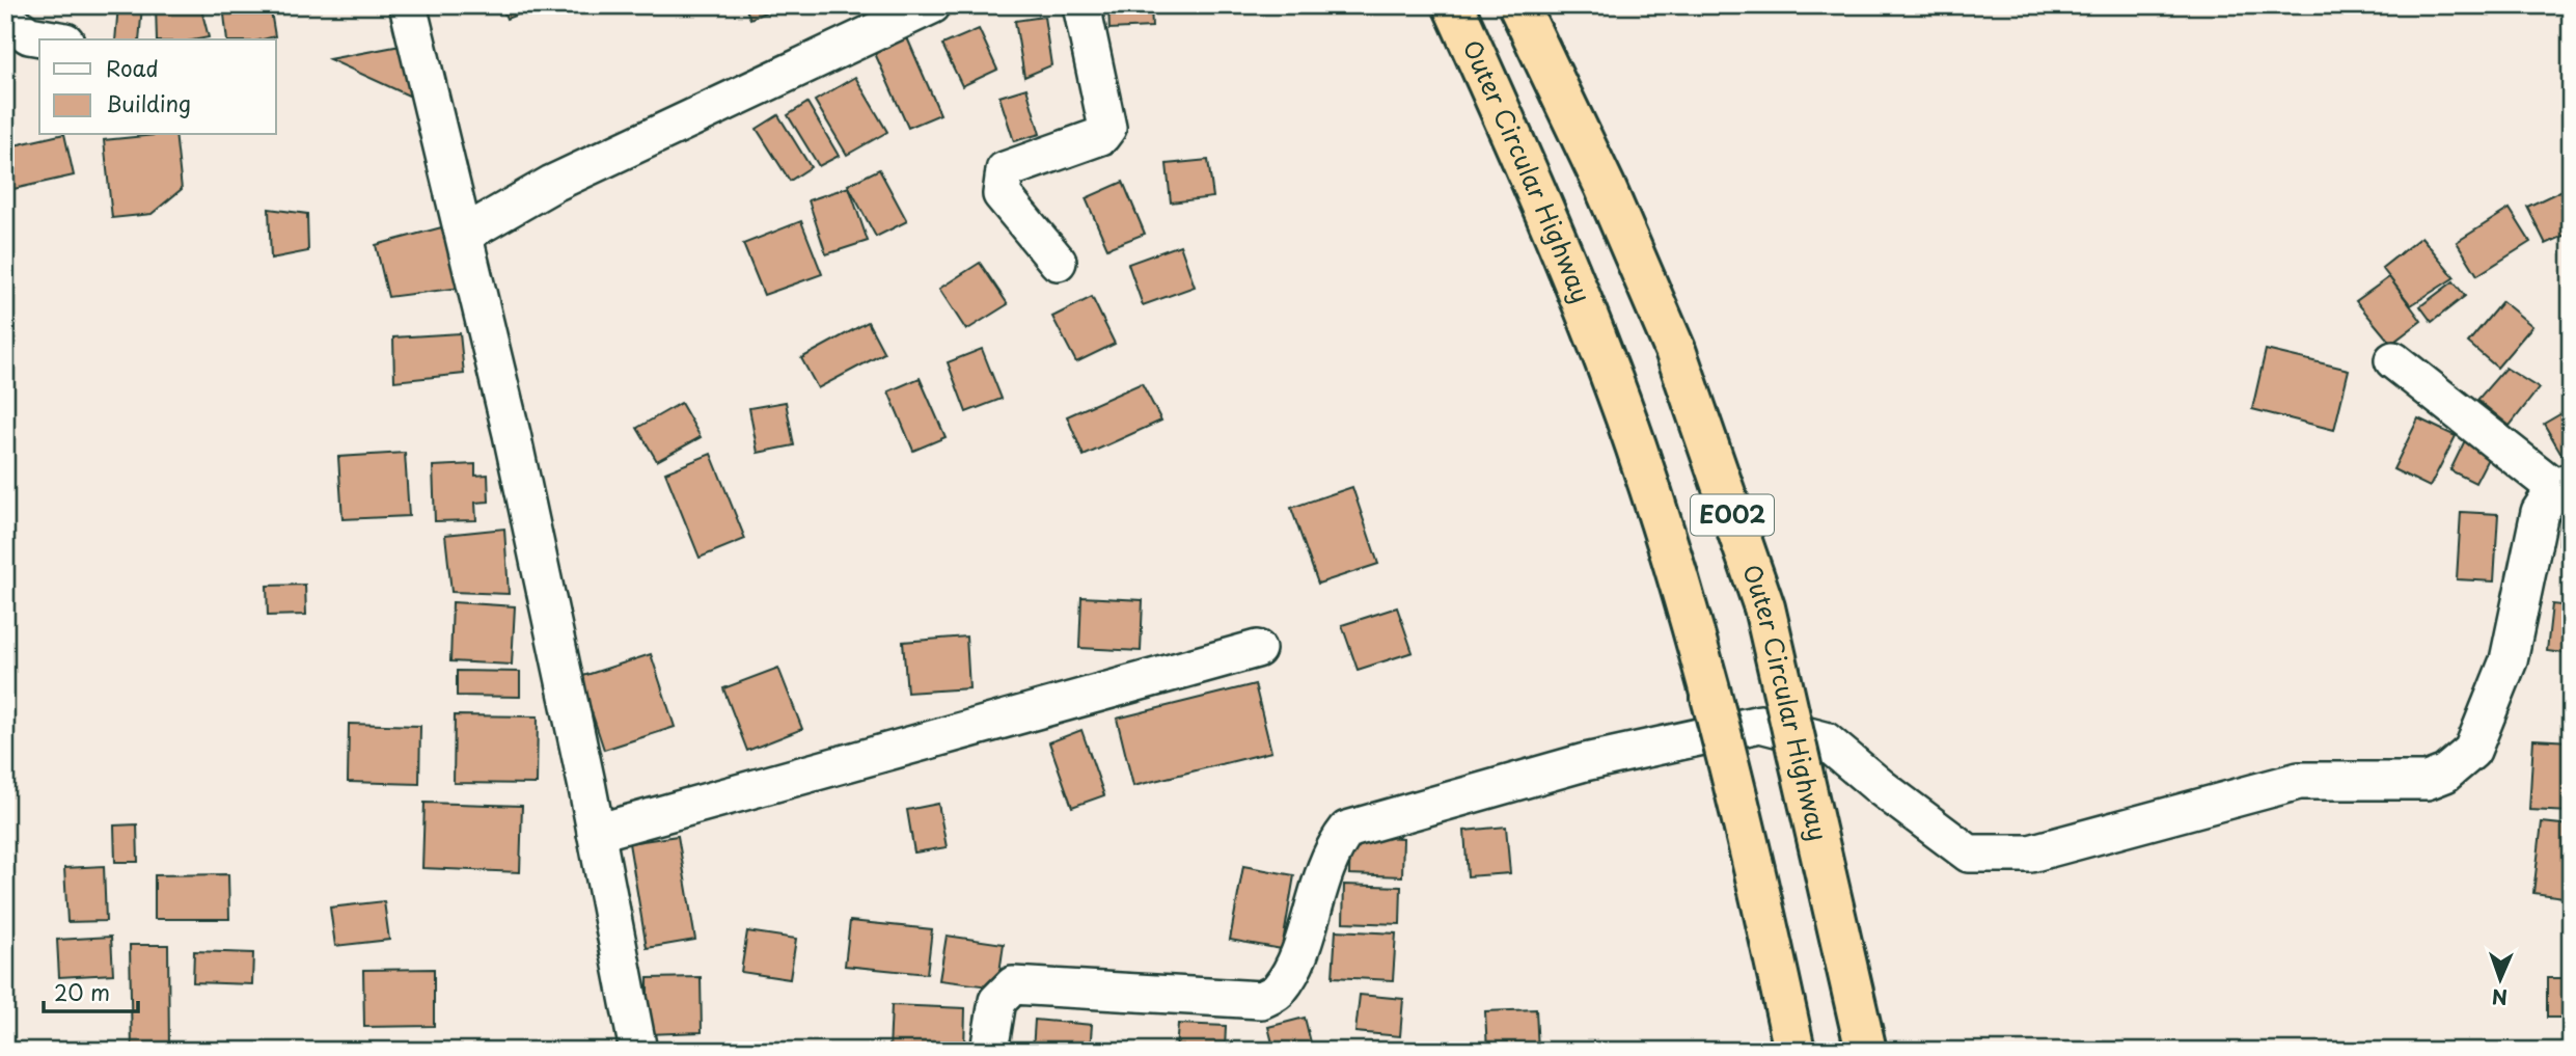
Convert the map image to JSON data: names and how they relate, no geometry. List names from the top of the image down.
{
  "streets": {
    "highway": ["Outer Circular Highway", "E002"]
  },
  "legend": ["Road", "Building"],
  "scale_bar": "20 m",
  "north": "bottom"
}
